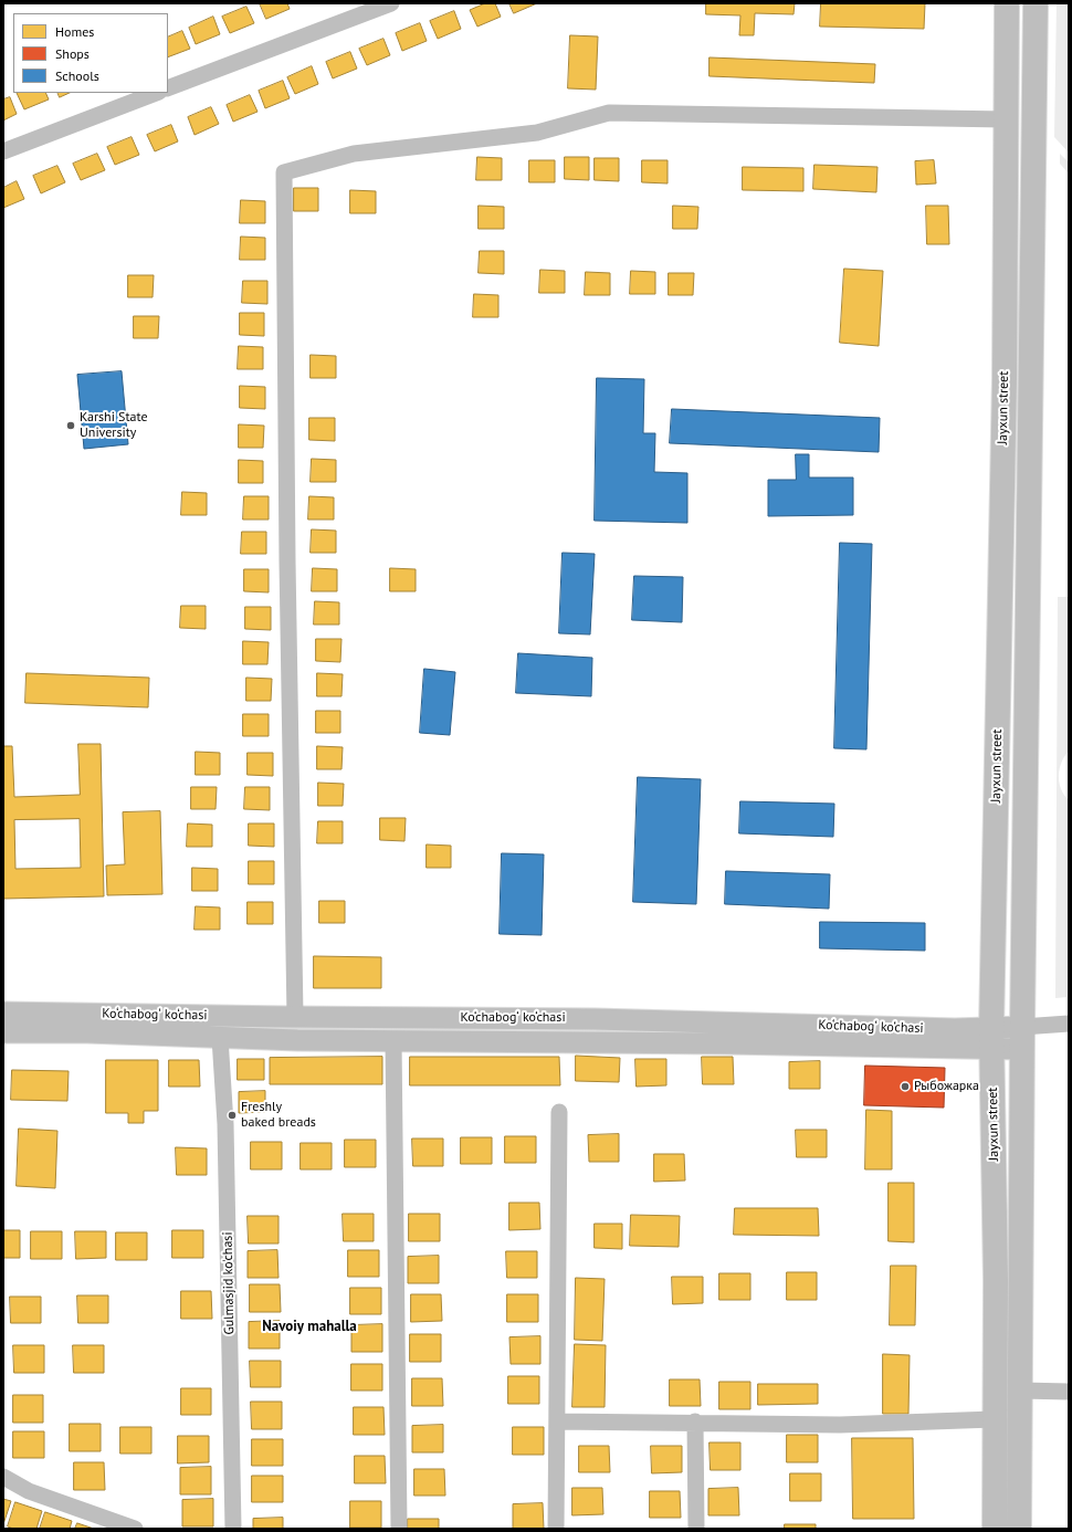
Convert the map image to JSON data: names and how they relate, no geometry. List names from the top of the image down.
{
  "streets": {
    "highway": ["Jayxun street"],
    "main road": ["Ko‘chabog‘ ko‘chasi"],
    "street": ["Gulmasjid ko'chasi"]
  },
  "crossings": [
    ["Jayxun street", "Ko‘chabog‘ ko‘chasi"],
    ["Ko‘chabog‘ ko‘chasi", "Gulmasjid ko'chasi"]
  ],
  "districts": ["Navoiy mahalla"],
  "places": ["Karshi State University", "Рыбожарка", "Freshly baked breads"],
  "legend": ["Homes", "Shops", "Schools"]
}
